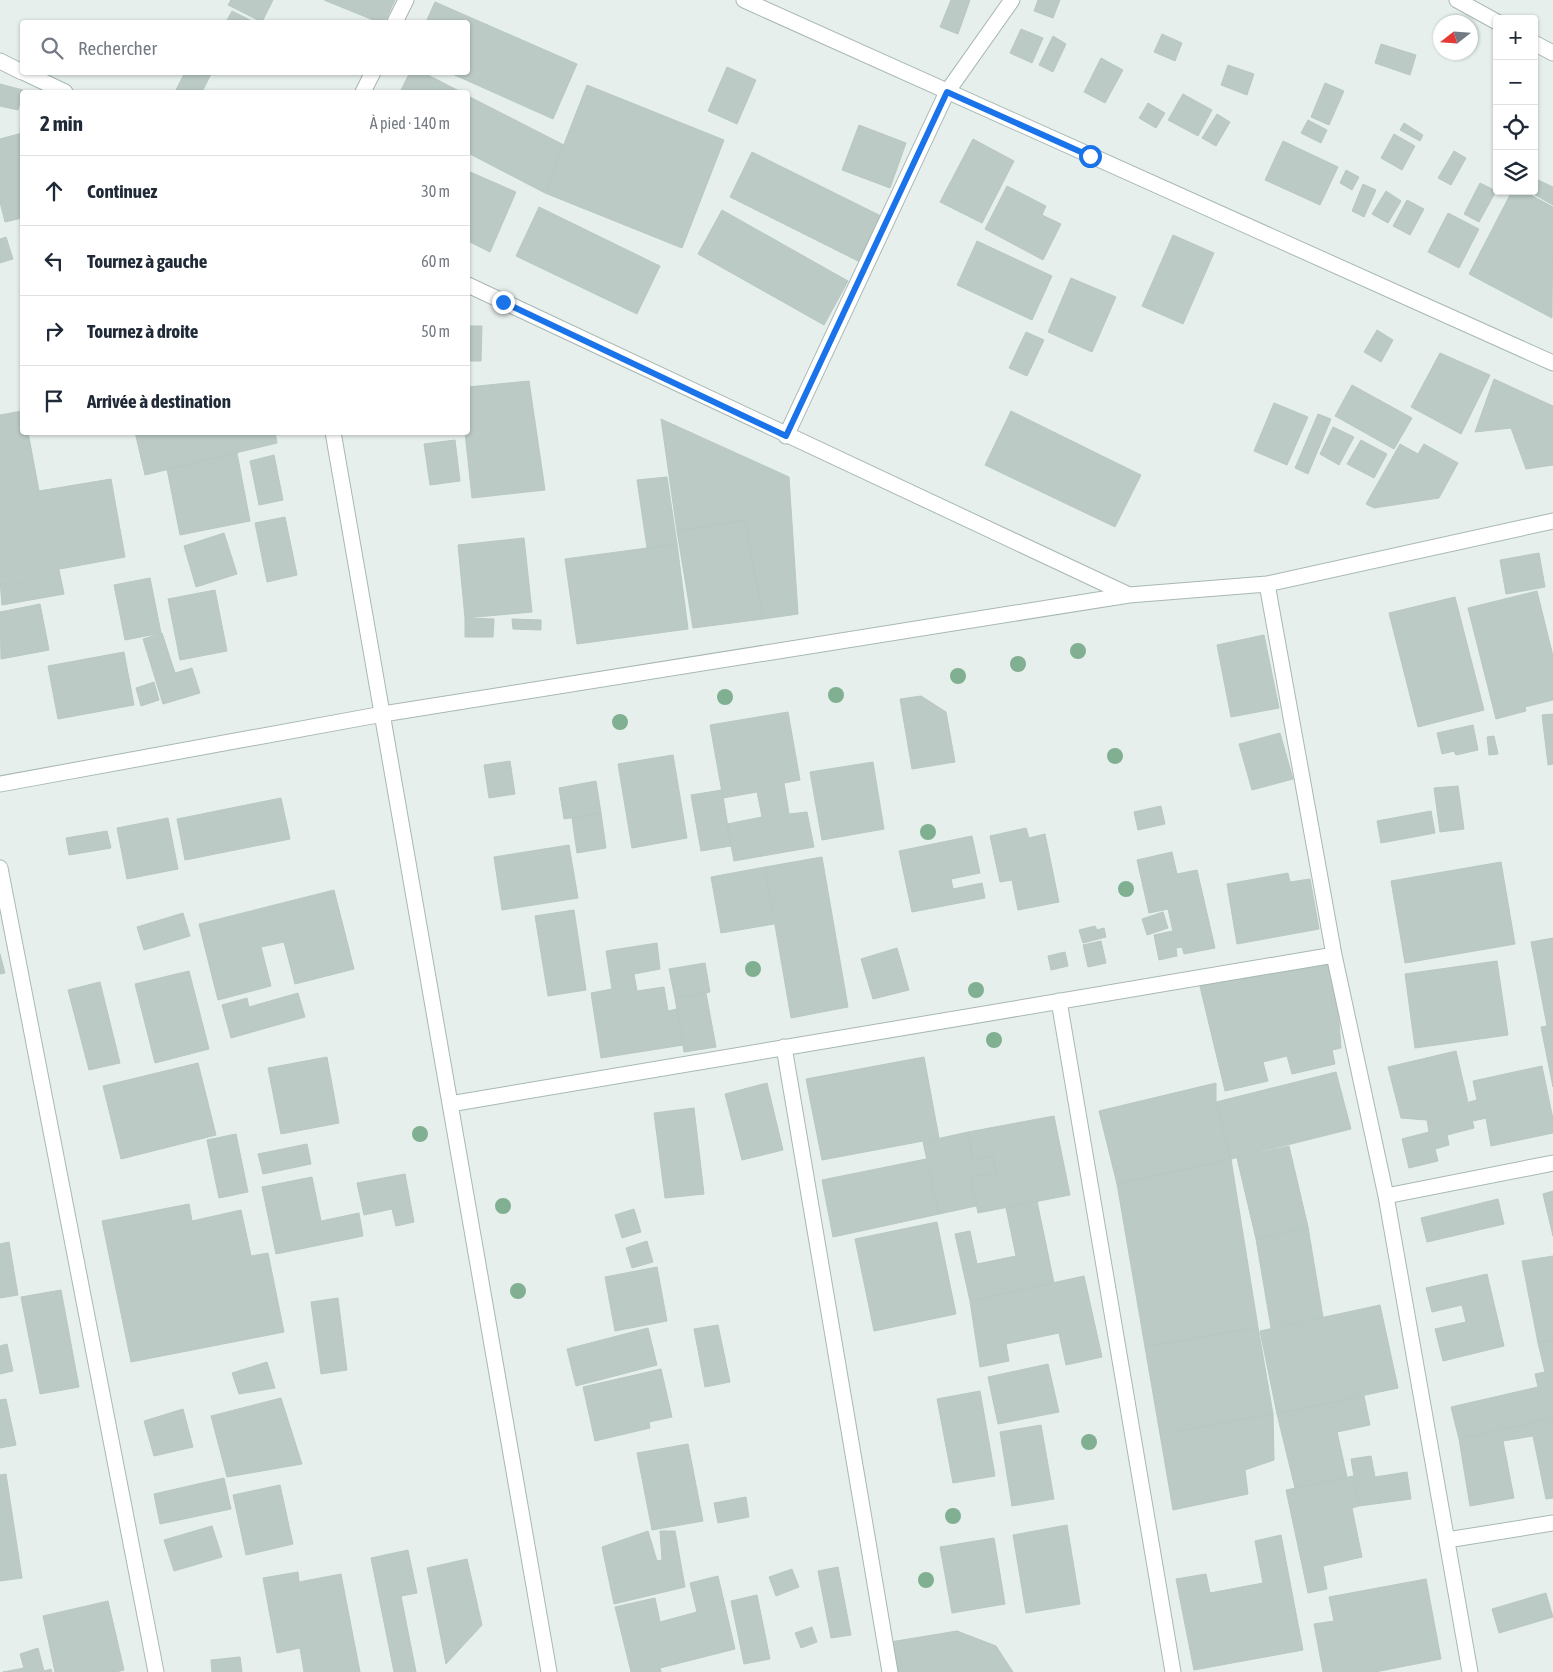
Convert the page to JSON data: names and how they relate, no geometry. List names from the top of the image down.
{
  "north": "left",
  "page": {
    "map_buttons": ["+", "−"],
    "search": "Rechercher",
    "heading": ["2 min", "À pied · 140 m"],
    "list": [
      ["Continuez", "30 m"],
      ["Tournez à gauche", "60 m"],
      ["Tournez à droite", "50 m"],
      "Arrivée à destination"
    ]
  }
}
